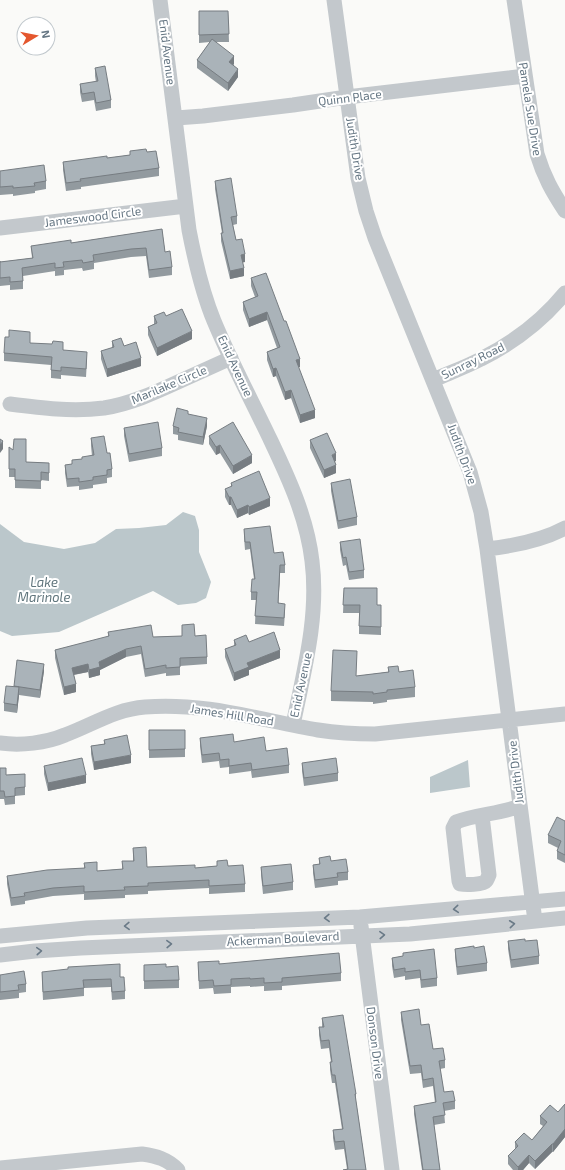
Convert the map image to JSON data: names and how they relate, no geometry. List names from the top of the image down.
{
  "streets": {
    "street": [
      "Enid Avenue",
      "Quinn Place",
      "Pamela Sue Drive",
      "Judith Drive",
      "Jameswood Circle",
      "Sunray Road",
      "Marilake Circle",
      "James Hill Road",
      "Ackerman Boulevard",
      "Donson Drive"
    ]
  },
  "crossings": [
    ["Enid Avenue", "Quinn Place"],
    ["Enid Avenue", "Jameswood Circle"],
    ["Enid Avenue", "Marilake Circle"],
    ["Enid Avenue", "James Hill Road"],
    ["Quinn Place", "Pamela Sue Drive"],
    ["Quinn Place", "Judith Drive"],
    ["Judith Drive", "Sunray Road"],
    ["Judith Drive", "James Hill Road"],
    ["Judith Drive", "Ackerman Boulevard"],
    ["Ackerman Boulevard", "Donson Drive"]
  ],
  "water": ["Lake Marinole"],
  "north": "right"
}
